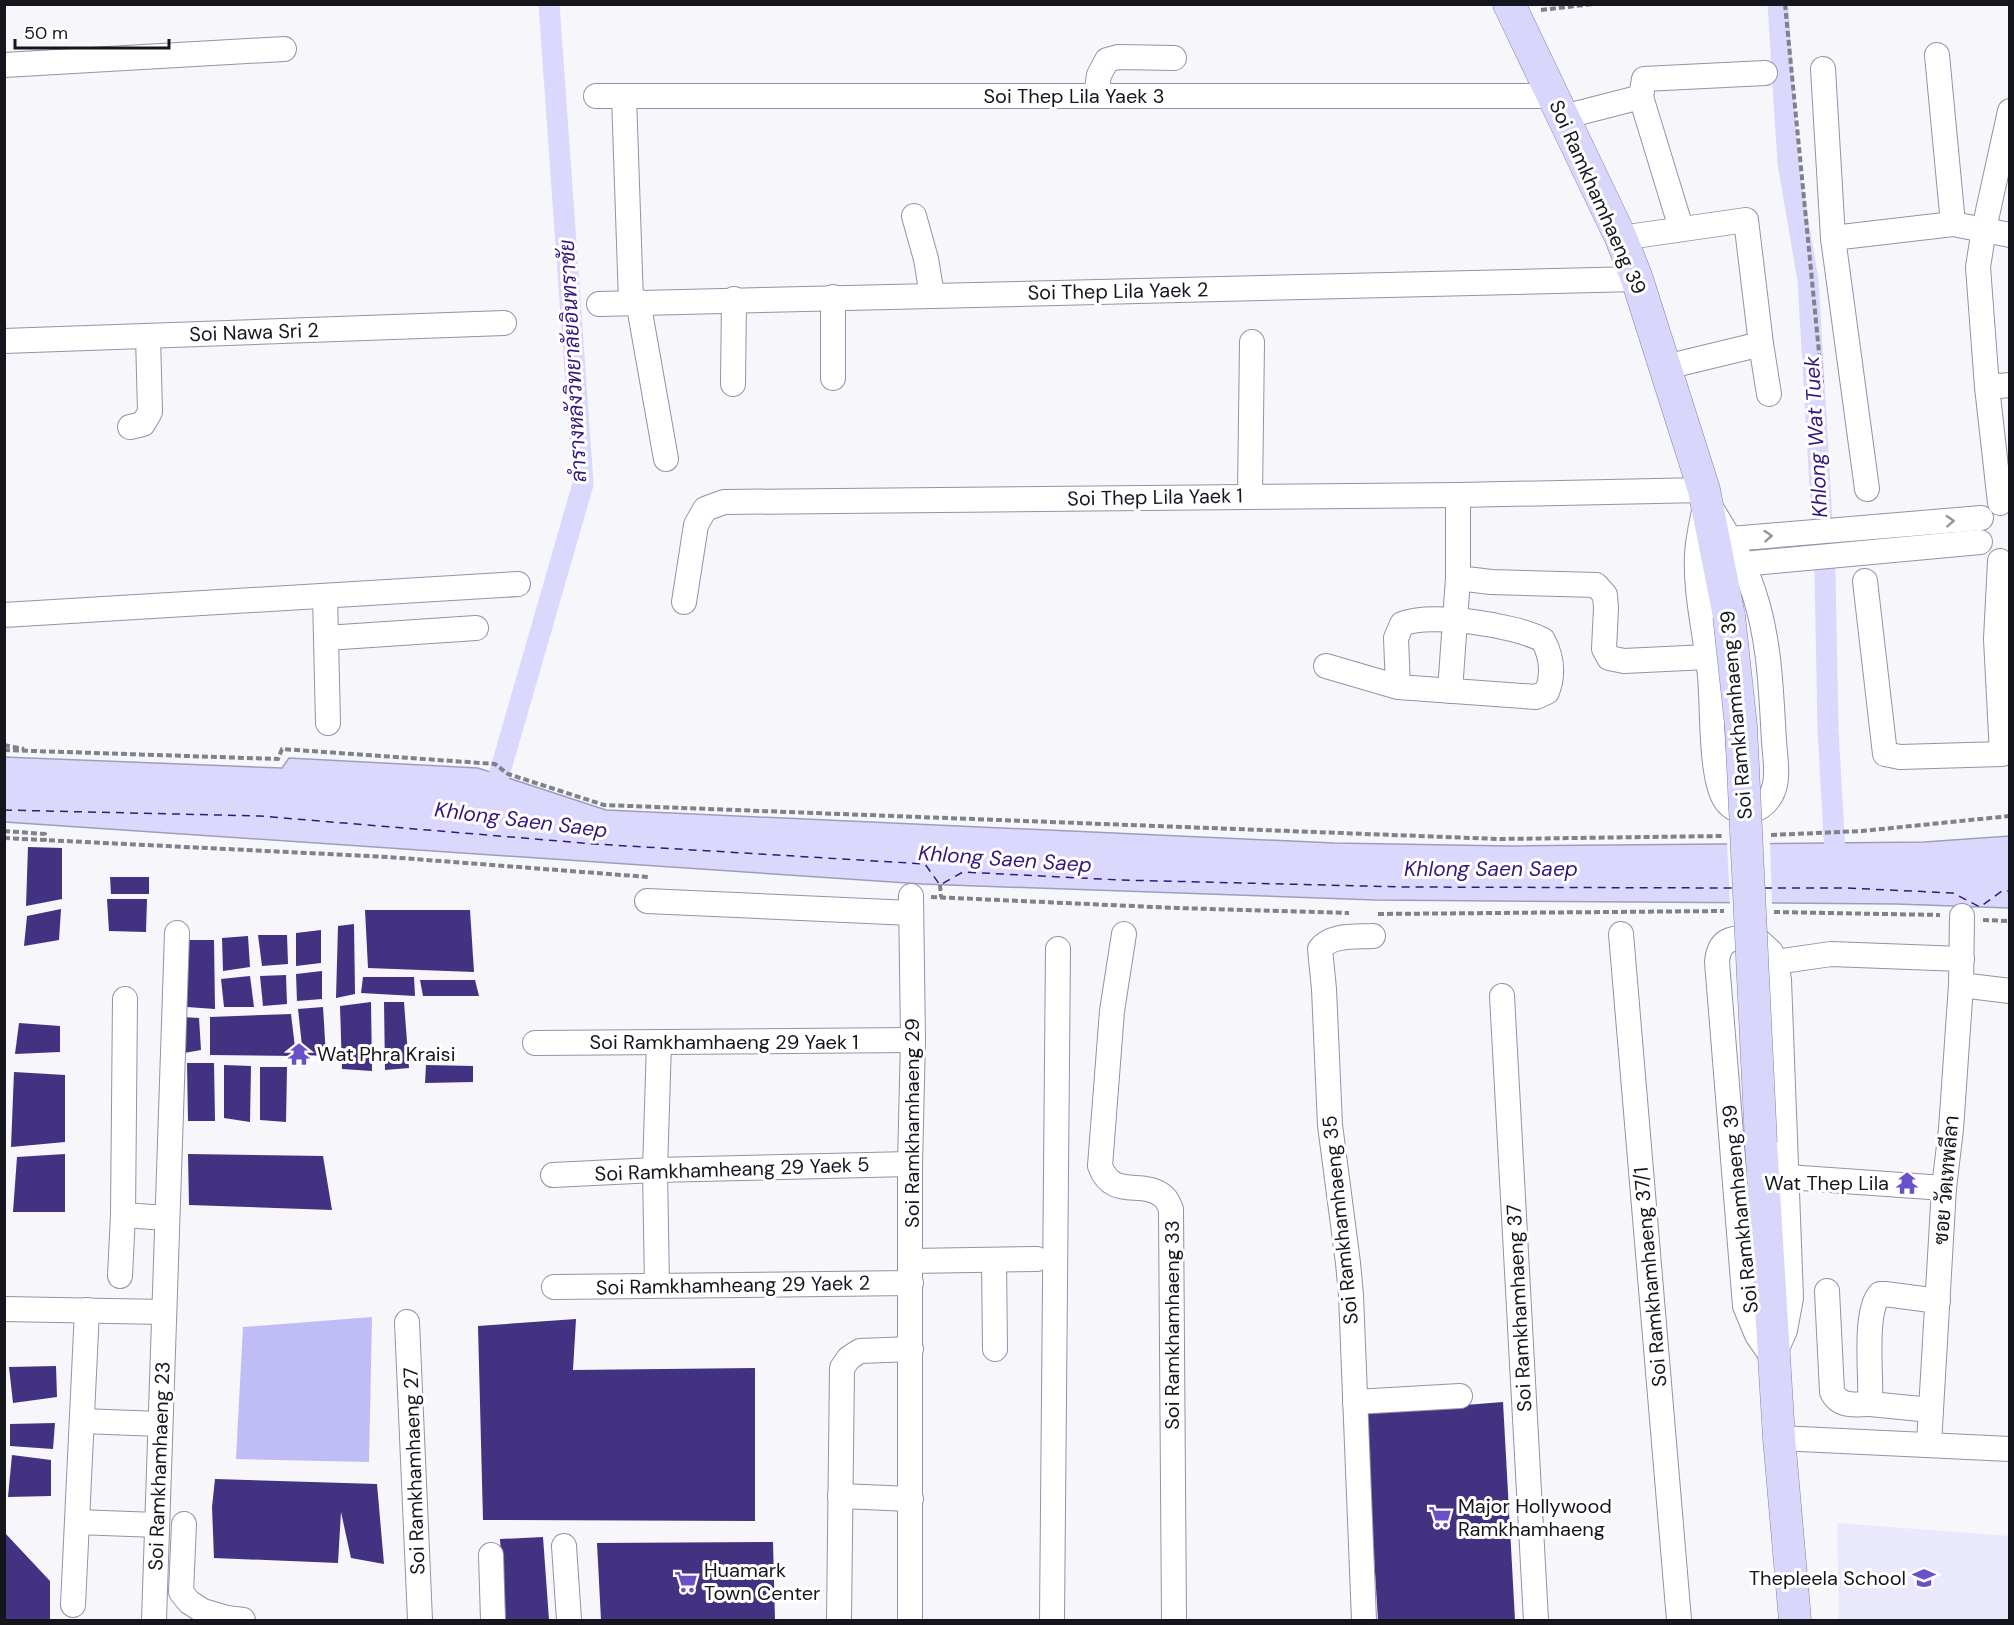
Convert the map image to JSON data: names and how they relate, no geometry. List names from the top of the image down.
{
  "streets": {
    "main road": ["Soi Ramkhamhaeng 39"],
    "street": [
      "Soi Thep Lila Yaek 3",
      "Soi Thep Lila Yaek 2",
      "Soi Nawa Sri 2",
      "Soi Thep Lila Yaek 1",
      "Soi Ramkhamhaeng 29 Yaek 1",
      "Soi Ramkhamhaeng 29",
      "Soi Ramkhamheang 29 Yaek 5",
      "ซอย วัดเทพลีลา",
      "Soi Ramkhamhaeng 35",
      "Soi Ramkhamhaeng 37/1",
      "Soi Ramkhamheang 29 Yaek 2",
      "Soi Ramkhamhaeng 37",
      "Soi Ramkhamhaeng 33",
      "Soi Ramkhamhaeng 23",
      "Soi Ramkhamhaeng 27"
    ]
  },
  "crossings": [
    ["Soi Thep Lila Yaek 3", "Soi Ramkhamhaeng 39"],
    ["Soi Ramkhamhaeng 39", "Soi Thep Lila Yaek 2"],
    ["Soi Ramkhamhaeng 39", "Soi Thep Lila Yaek 1"],
    ["Soi Ramkhamhaeng 29 Yaek 1", "Soi Ramkhamhaeng 29"],
    ["Soi Ramkhamhaeng 29", "Soi Ramkhamheang 29 Yaek 5"],
    ["Soi Ramkhamhaeng 29", "Soi Ramkhamheang 29 Yaek 2"]
  ],
  "water": ["ลำรางหลังวิทยาลัยอินทราชัย", "Khlong Wat Tuek", "Khlong Saen Saep"],
  "places": {
    "temple": ["Wat Phra Kraisi", "Wat Thep Lila"],
    "supermarket": ["Major Hollywood Ramkhamhaeng", "Huamark Town Center"],
    "school or university": ["Thepleela School"]
  },
  "scale_bar": "50 m"
}
